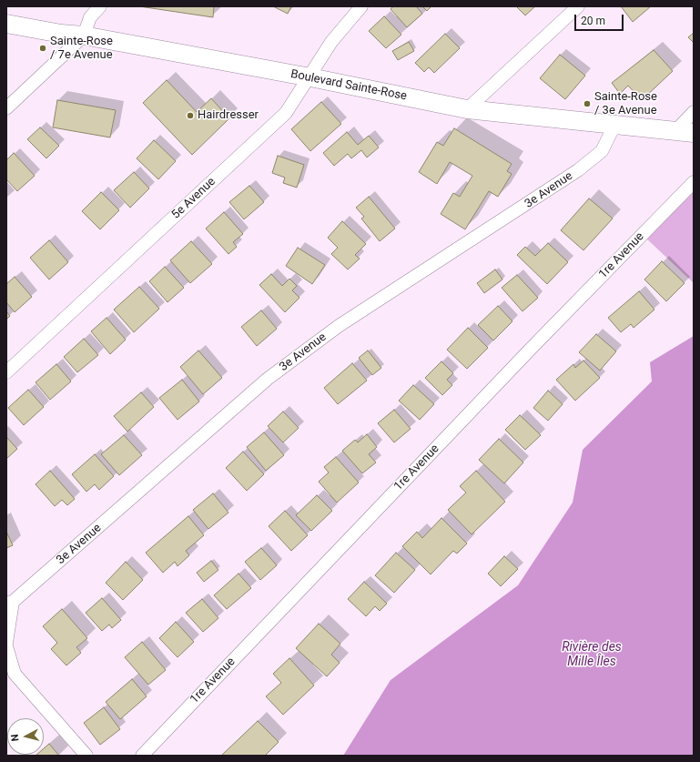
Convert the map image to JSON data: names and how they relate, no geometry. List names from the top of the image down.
{
  "streets": {
    "street": [
      "Boulevard Sainte-Rose",
      "3e Avenue",
      "5e Avenue",
      "1re Avenue"
    ]
  },
  "crossings": [
    ["Boulevard Sainte-Rose", "3e Avenue"],
    ["Boulevard Sainte-Rose", "5e Avenue"]
  ],
  "water": ["Rivière des Mille Îles"],
  "places": ["Sainte-Rose / 7e Avenue", "Sainte-Rose / 3e Avenue", "Hairdresser"],
  "scale_bar": "20 m",
  "north": "left"
}
